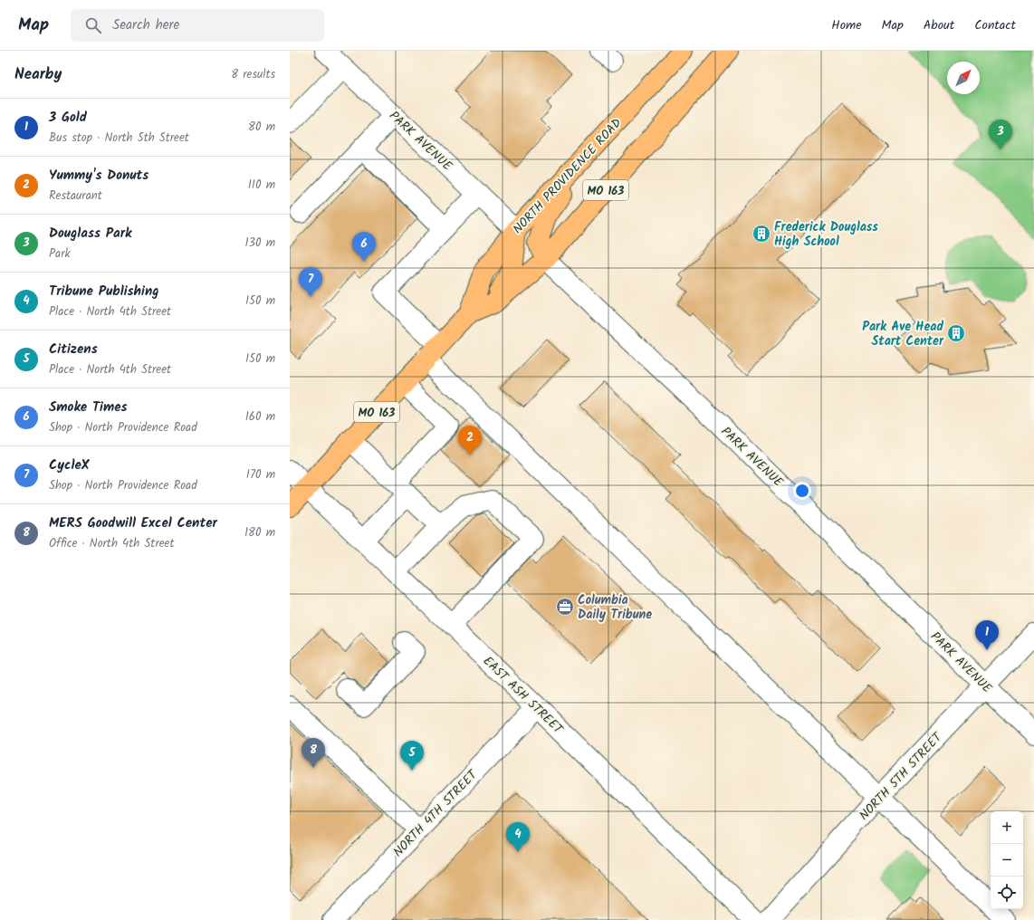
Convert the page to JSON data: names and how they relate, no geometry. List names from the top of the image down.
{
  "streets": {
    "main road": ["NORTH PROVIDENCE ROAD", "MO 163"],
    "street": [
      "PARK AVENUE",
      "EAST ASH STREET",
      "NORTH 5TH STREET",
      "NORTH 4TH STREET"
    ]
  },
  "crossings": [
    ["PARK AVENUE", "NORTH PROVIDENCE ROAD"],
    ["PARK AVENUE", "NORTH 5TH STREET"],
    ["NORTH PROVIDENCE ROAD", "EAST ASH STREET"],
    ["EAST ASH STREET", "NORTH 4TH STREET"]
  ],
  "places": {
    "building": ["Frederick Douglass High School", "Park Ave Head Start Center"],
    "office": ["Columbia Daily Tribune"]
  },
  "north": "top right",
  "page": {
    "header": "Map",
    "search": "Search here",
    "nav": [
      "Home",
      "Map",
      "About",
      "Contact"
    ],
    "heading": ["Nearby", "8 results"],
    "list": [
      {
        "mark": "1",
        "name": "3 Gold",
        "note": "Bus stop · North 5th Street",
        "value": "80 m"
      },
      {
        "mark": "2",
        "name": "Yummy's Donuts",
        "note": "Restaurant",
        "value": "110 m"
      },
      {
        "mark": "3",
        "name": "Douglass Park",
        "note": "Park",
        "value": "130 m"
      },
      {
        "mark": "4",
        "name": "Tribune Publishing",
        "note": "Place · North 4th Street",
        "value": "150 m"
      },
      {
        "mark": "5",
        "name": "Citizens",
        "note": "Place · North 4th Street",
        "value": "150 m"
      },
      {
        "mark": "6",
        "name": "Smoke Times",
        "note": "Shop · North Providence Road",
        "value": "160 m"
      },
      {
        "mark": "7",
        "name": "CycleX",
        "note": "Shop · North Providence Road",
        "value": "170 m"
      },
      {
        "mark": "8",
        "name": "MERS Goodwill Excel Center",
        "note": "Office · North 4th Street",
        "value": "180 m"
      }
    ],
    "pins": [
      "3",
      "6",
      "7",
      "2",
      "1",
      "8",
      "5",
      "4"
    ],
    "map_buttons": ["+", "−"]
  }
}
